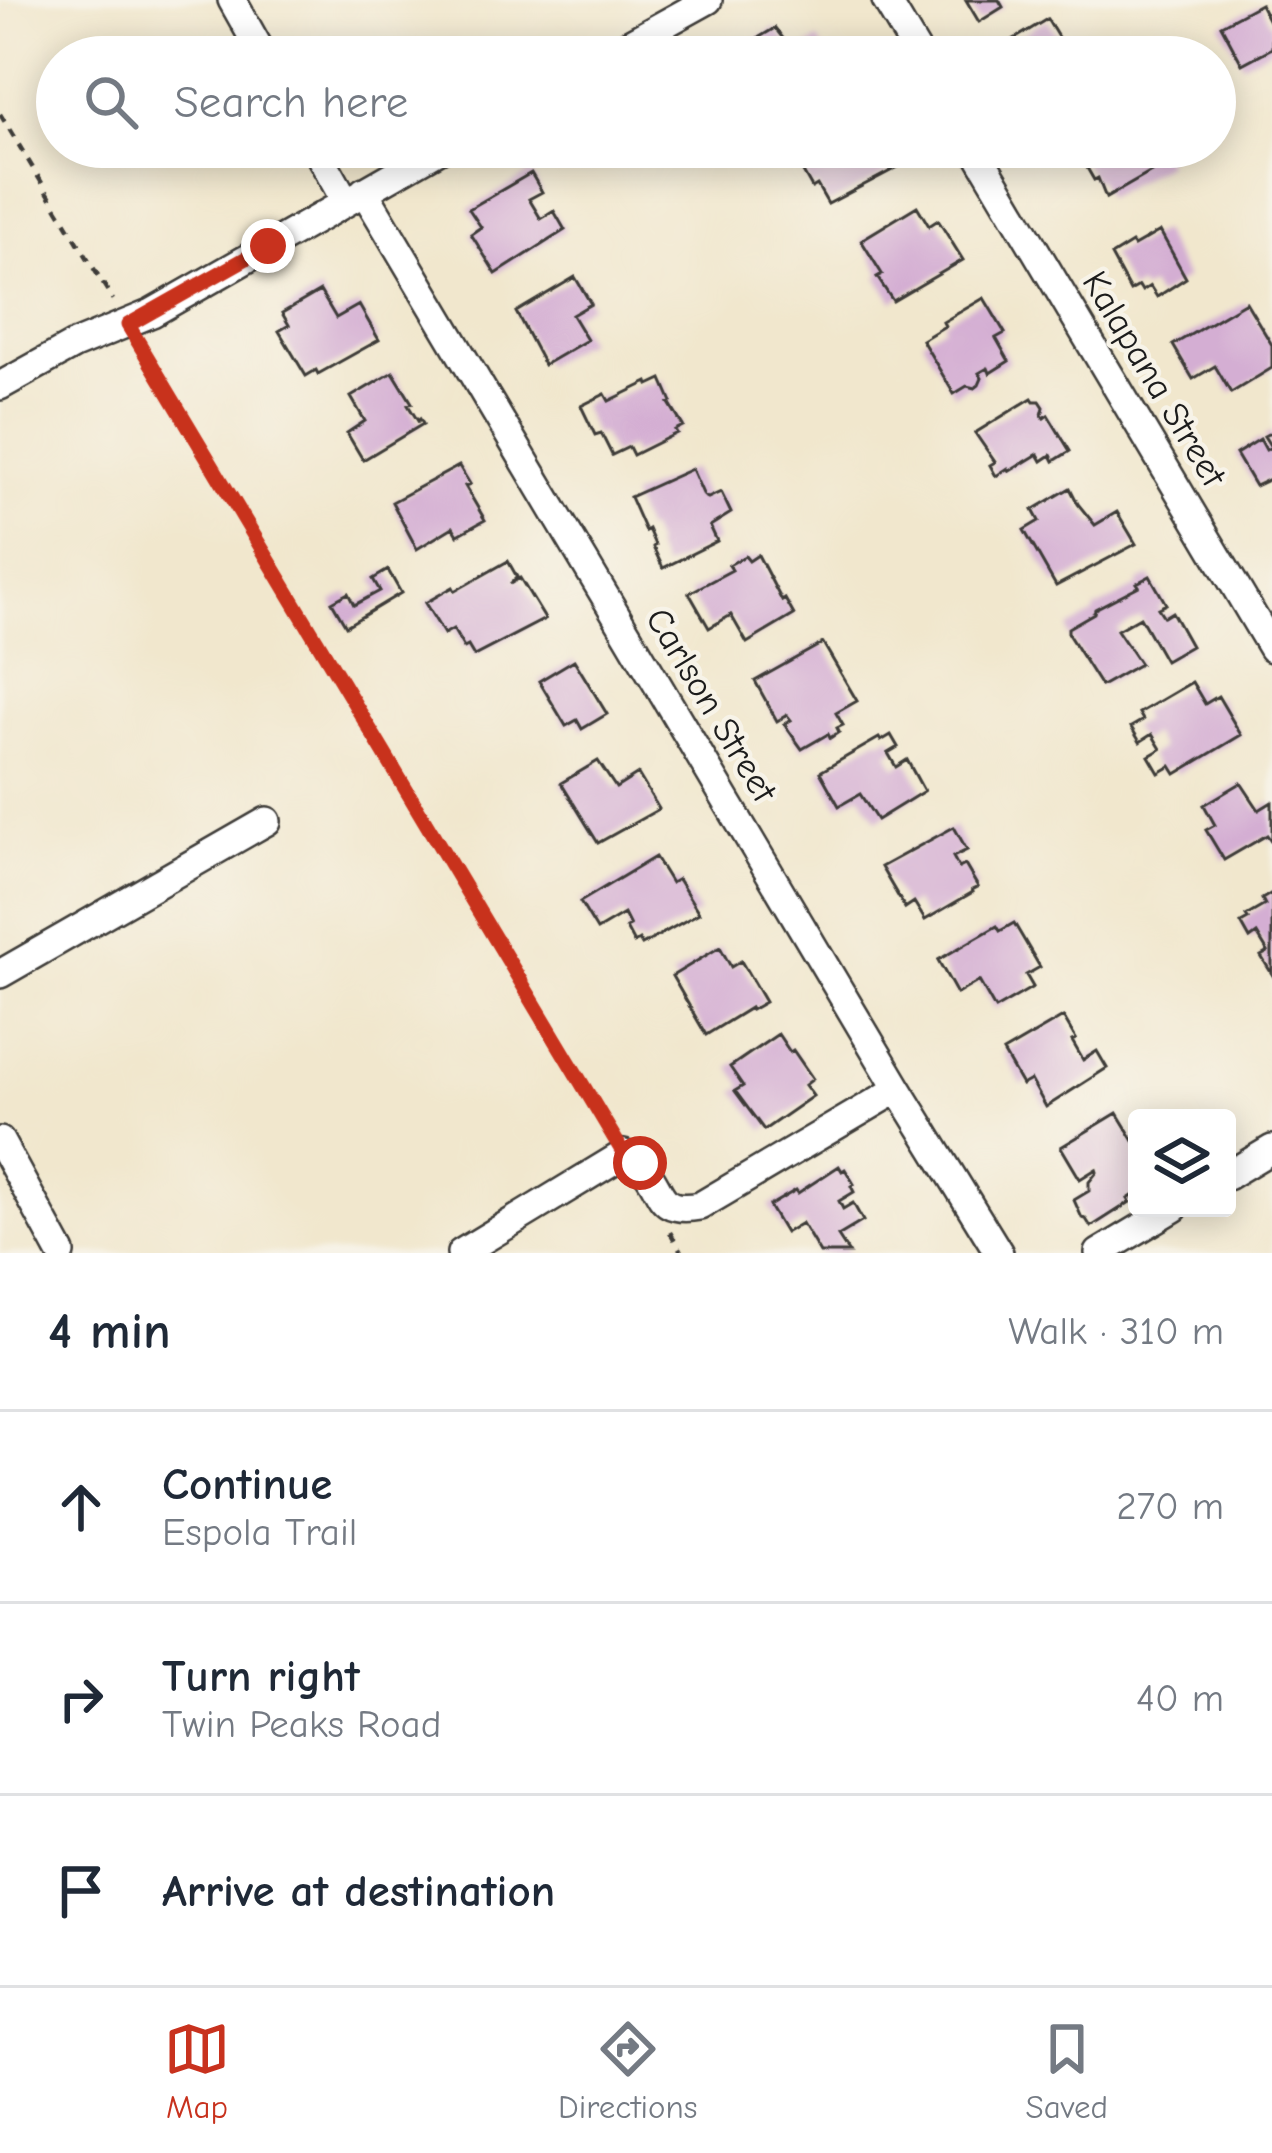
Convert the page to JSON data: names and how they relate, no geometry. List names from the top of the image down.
{
  "streets": {
    "street": ["Kalapana Street", "Carlson Street"]
  },
  "page": {
    "search": "Search here",
    "heading": ["4 min", "Walk · 310 m"],
    "list": [
      ["Continue", "Espola Trail", "270 m"],
      ["Turn right", "Twin Peaks Road", "40 m"],
      "Arrive at destination"
    ],
    "nav": ["Map", "Directions", "Saved"]
  }
}
